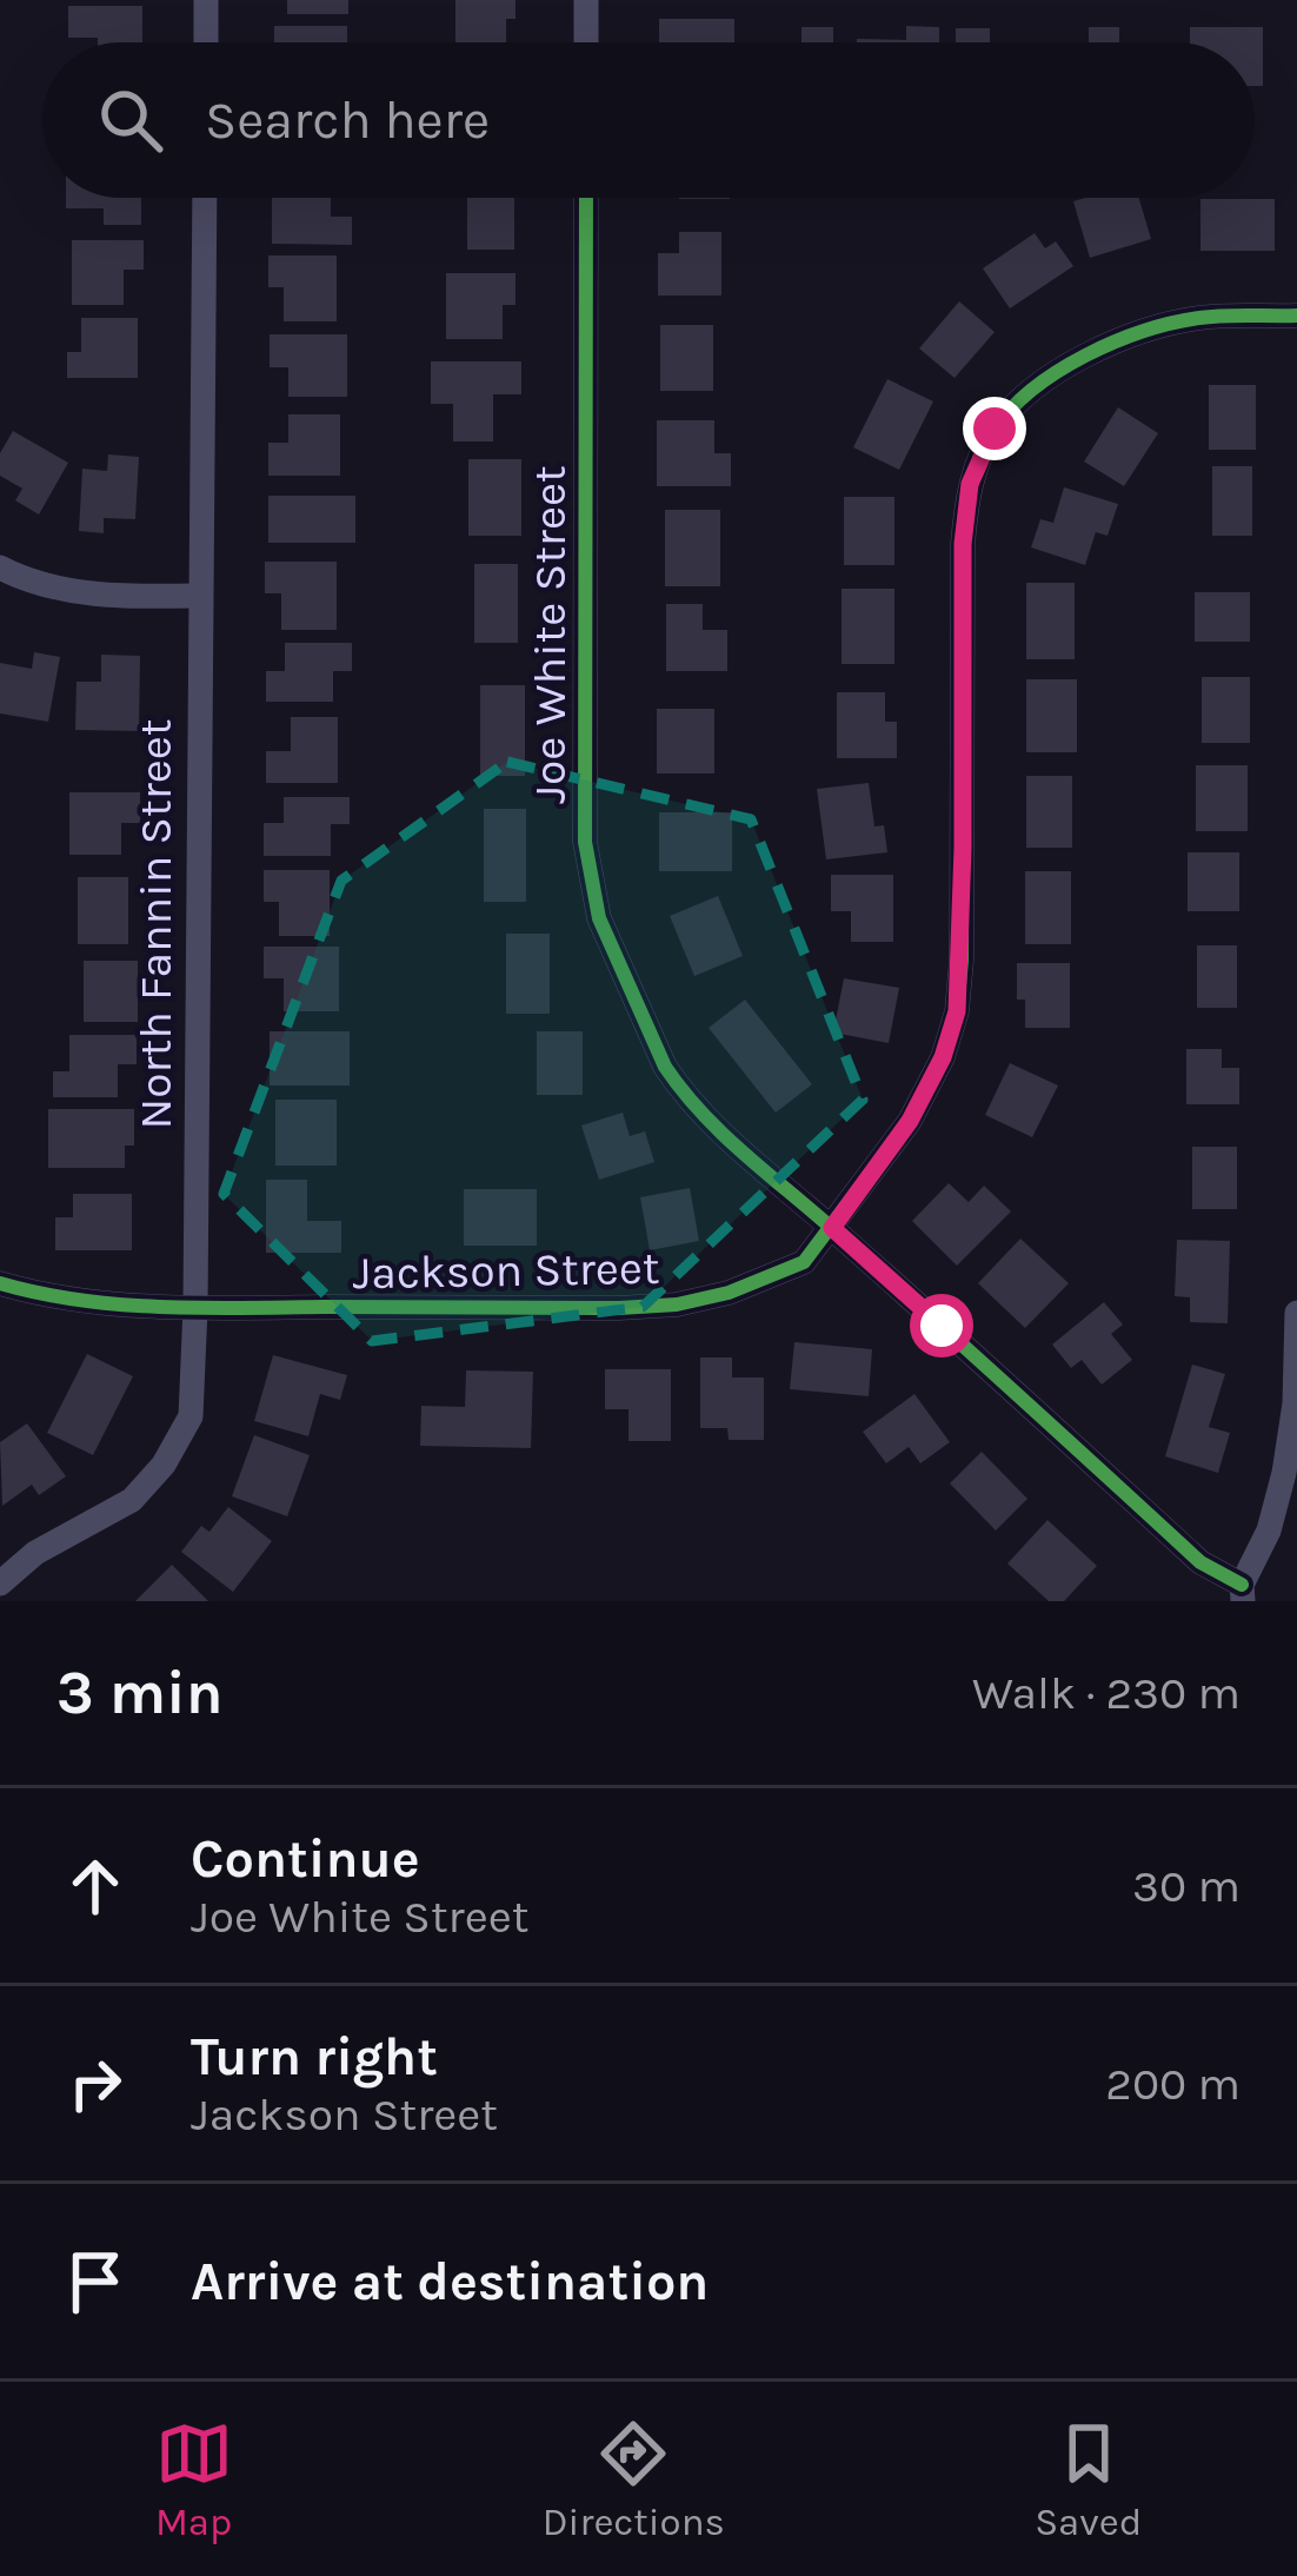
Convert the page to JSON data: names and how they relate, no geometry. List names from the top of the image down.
{
  "streets": {
    "street": ["Joe White Street", "North Fannin Street", "Jackson Street"]
  },
  "crossings": [
    ["Joe White Street", "Jackson Street"],
    ["North Fannin Street", "Jackson Street"]
  ],
  "page": {
    "search": "Search here",
    "heading": ["3 min", "Walk · 230 m"],
    "list": [
      ["Continue", "Joe White Street", "30 m"],
      ["Turn right", "Jackson Street", "200 m"],
      "Arrive at destination"
    ],
    "nav": ["Map", "Directions", "Saved"]
  }
}
